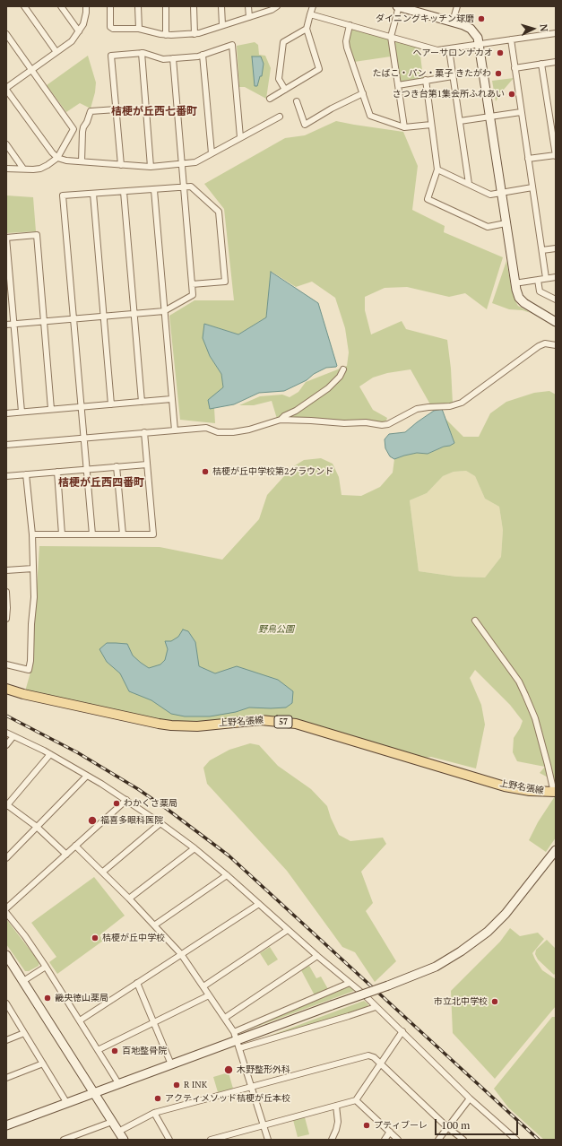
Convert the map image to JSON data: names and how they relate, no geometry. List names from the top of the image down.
{
  "streets": {
    "main road": ["上野名張線", "57"]
  },
  "districts": ["桔梗が丘西七番町", "桔梗が丘西四番町"],
  "parks": ["野鳥公園"],
  "places": [
    "ダイニングキッチン球磨",
    "ヘアーサロンナカオ",
    "たばこ・パン・菓子 きたがわ",
    "さつき台第1集会所ふれあい",
    "桔梗が丘中学校第2グラウンド",
    "わかくさ薬局",
    "福喜多眼科医院",
    "桔梗が丘中学校",
    "畿央徳山薬局",
    "市立北中学校",
    "百地整骨院",
    "木野整形外科",
    "R INK",
    "アクティメソッド桔梗が丘本校",
    "プティブーレ"
  ],
  "scale_bar": "100 m",
  "north": "right"
}
